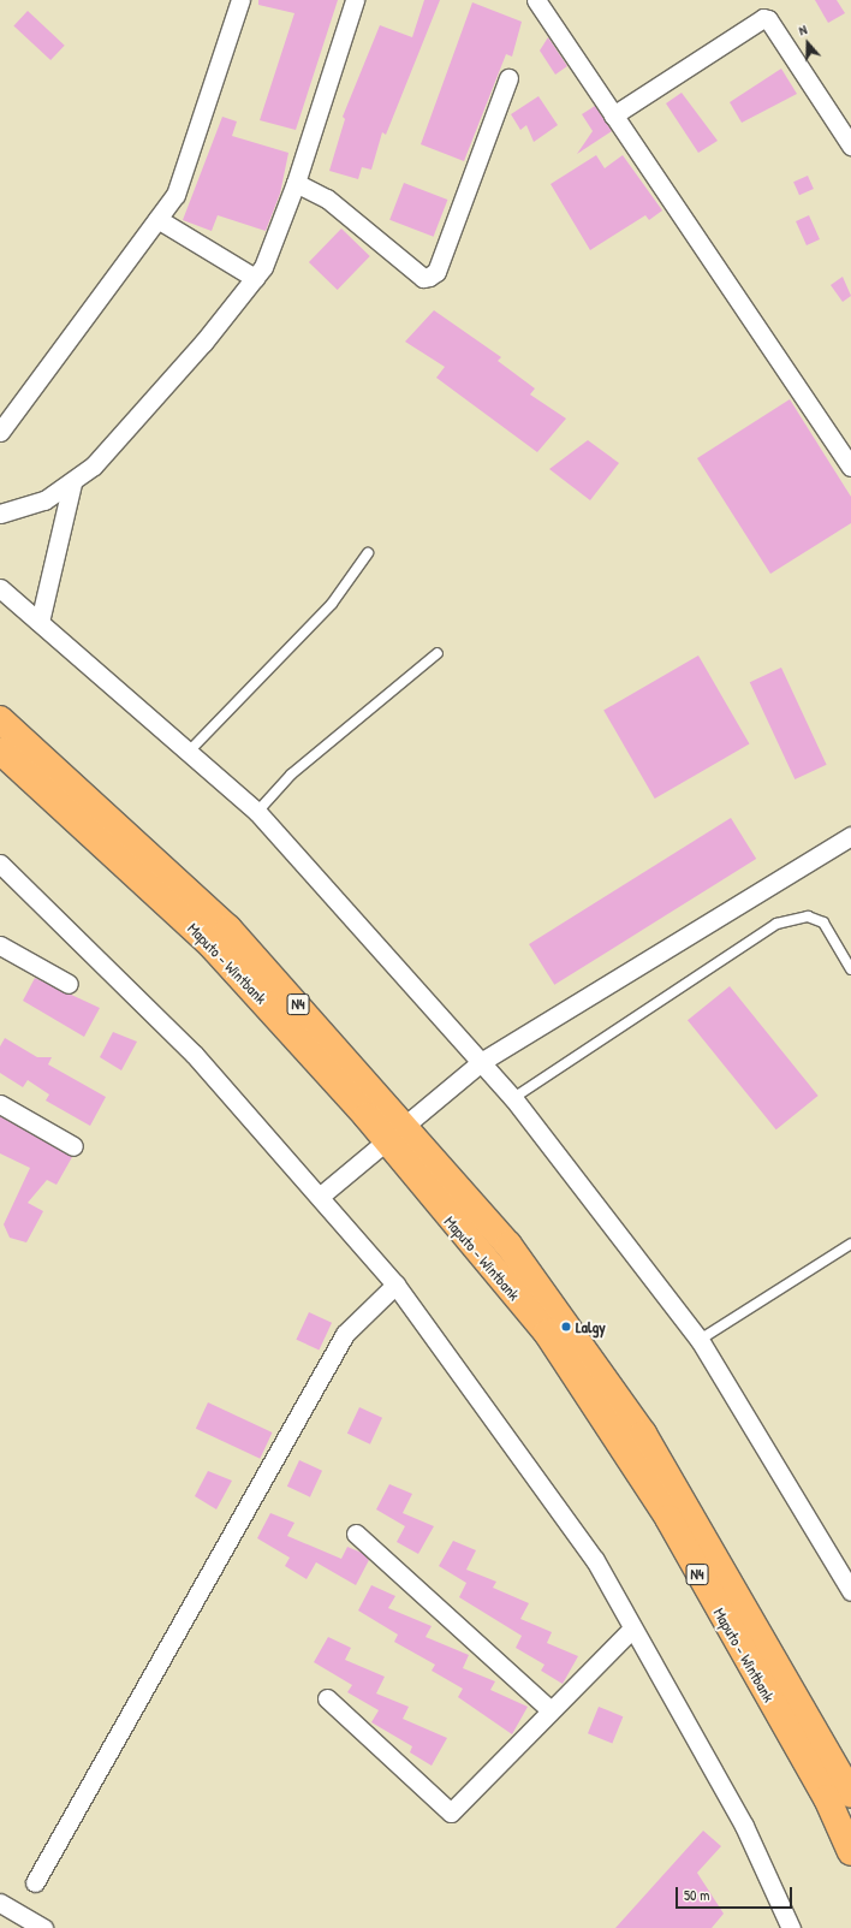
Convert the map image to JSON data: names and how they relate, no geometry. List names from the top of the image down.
{
  "streets": {
    "highway": ["Maputo - Wintbank", "N4"]
  },
  "places": ["Lalgy"],
  "scale_bar": "50 m",
  "north": "top"
}
